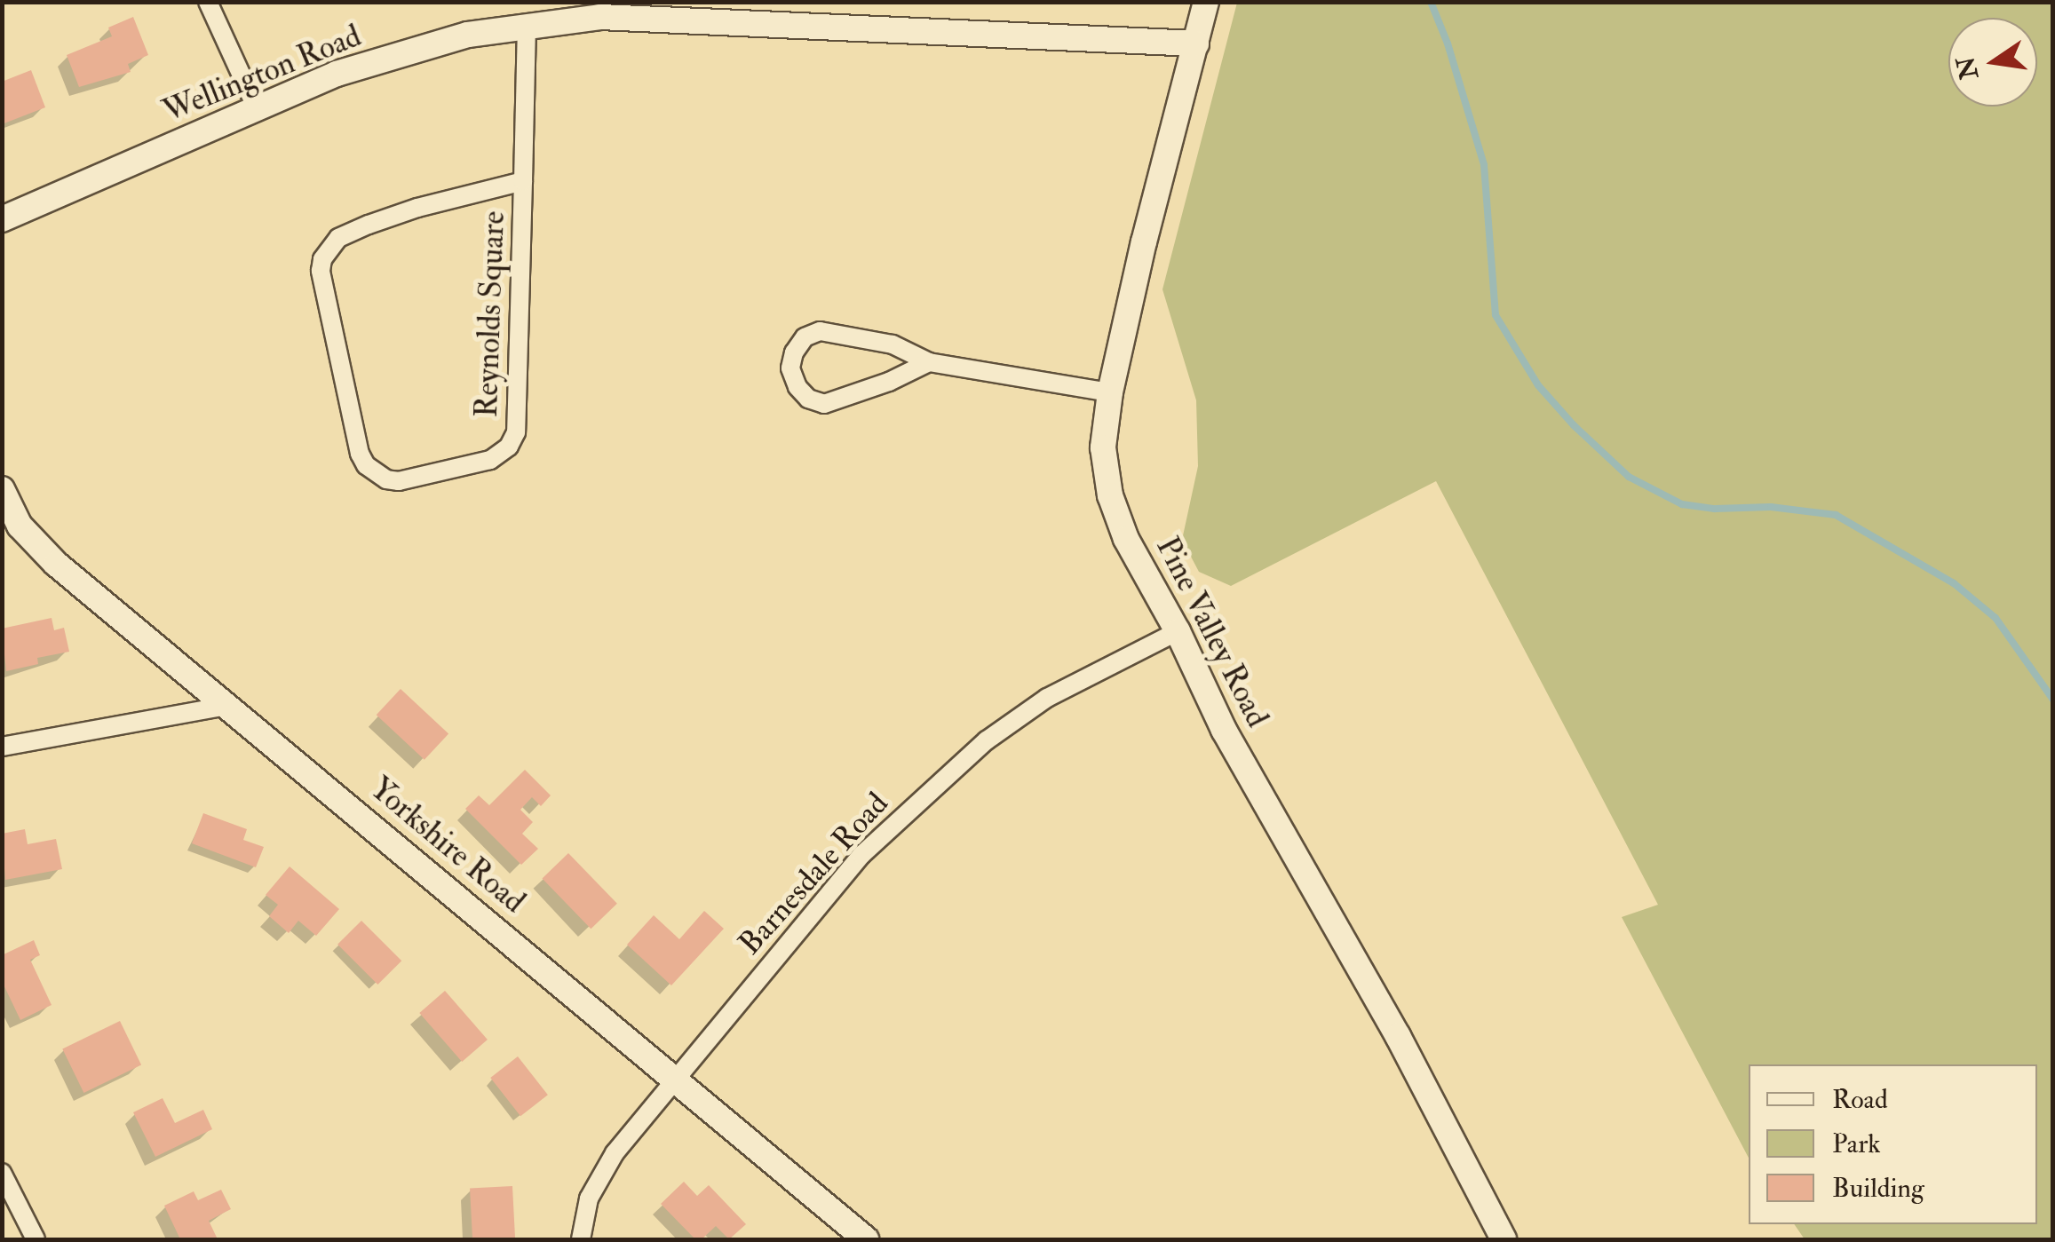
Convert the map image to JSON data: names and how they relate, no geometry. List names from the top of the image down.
{
  "streets": {
    "street": [
      "Wellington Road",
      "Reynolds Square",
      "Pine Valley Road",
      "Yorkshire Road",
      "Barnesdale Road"
    ]
  },
  "crossings": [
    ["Wellington Road", "Reynolds Square"],
    ["Wellington Road", "Pine Valley Road"],
    ["Pine Valley Road", "Barnesdale Road"],
    ["Yorkshire Road", "Barnesdale Road"]
  ],
  "legend": ["Road", "Park", "Building"],
  "north": "left"
}
